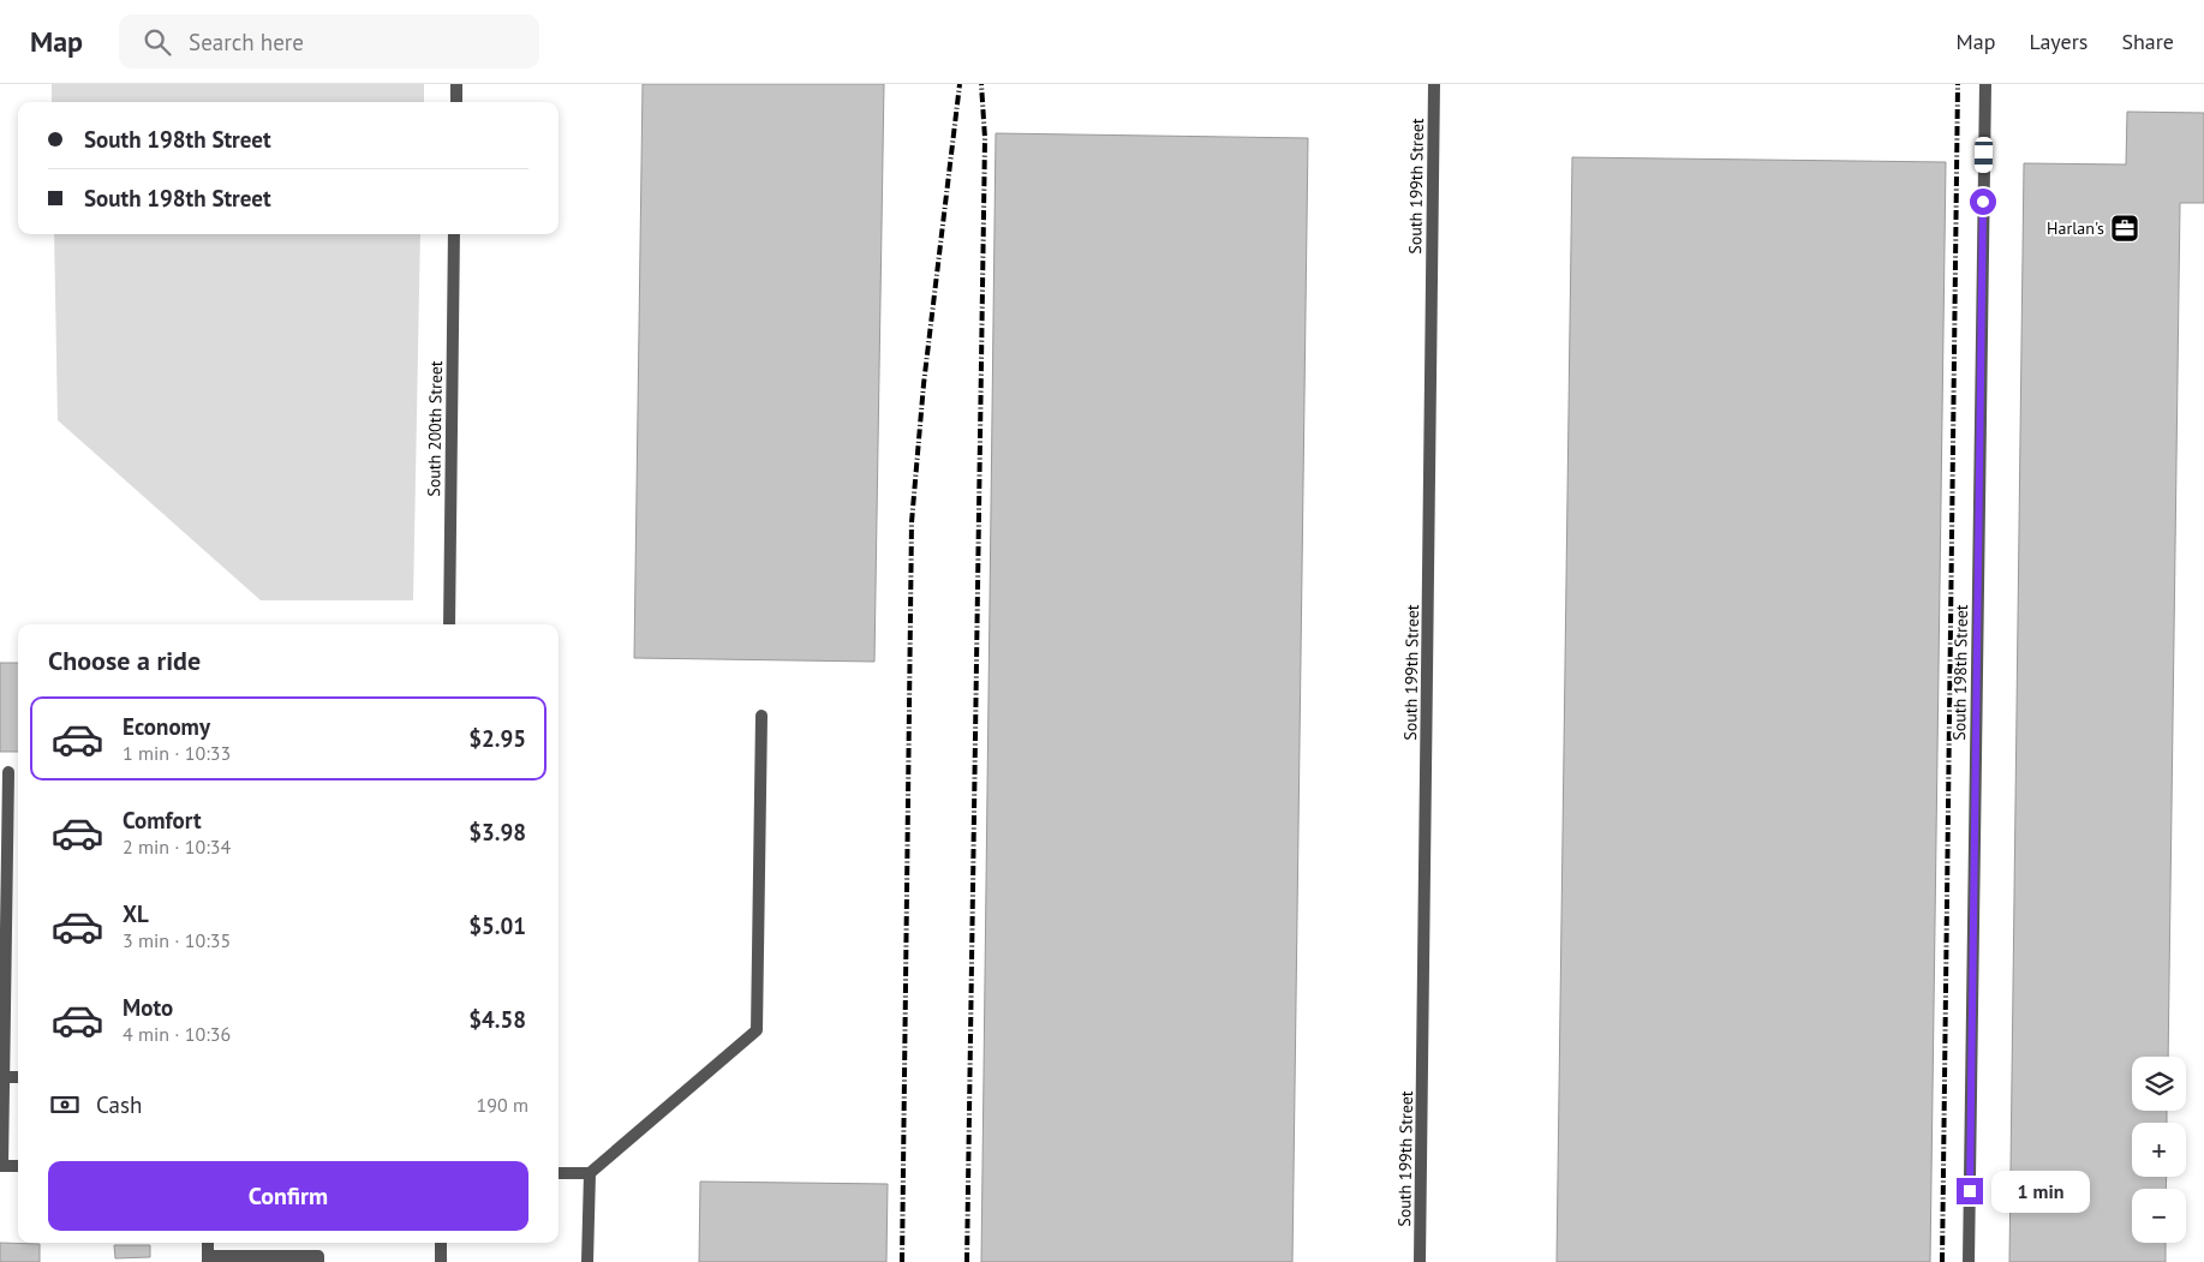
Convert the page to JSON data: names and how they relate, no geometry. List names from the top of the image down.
{
  "streets": {
    "street": ["South 199th Street", "South 200th Street", "South 198th Street"]
  },
  "places": {
    "office": ["Harlan's"]
  },
  "page": {
    "header": "Map",
    "search": "Search here",
    "nav": ["Map", "Layers", "Share"],
    "banner": ["South 198th Street", "South 198th Street"],
    "heading": "Choose a ride",
    "list": [
      {
        "name": "Economy",
        "note": "1 min · 10:33",
        "value": "$2.95"
      },
      {
        "name": "Comfort",
        "note": "2 min · 10:34",
        "value": "$3.98"
      },
      {
        "name": "XL",
        "note": "3 min · 10:35",
        "value": "$5.01"
      },
      {
        "name": "Moto",
        "note": "4 min · 10:36",
        "value": "$4.58"
      }
    ],
    "map_buttons": ["+", "−"],
    "pay": ["Cash", "190 m"],
    "buttons": "Confirm",
    "bubble": "1 min"
  }
}
